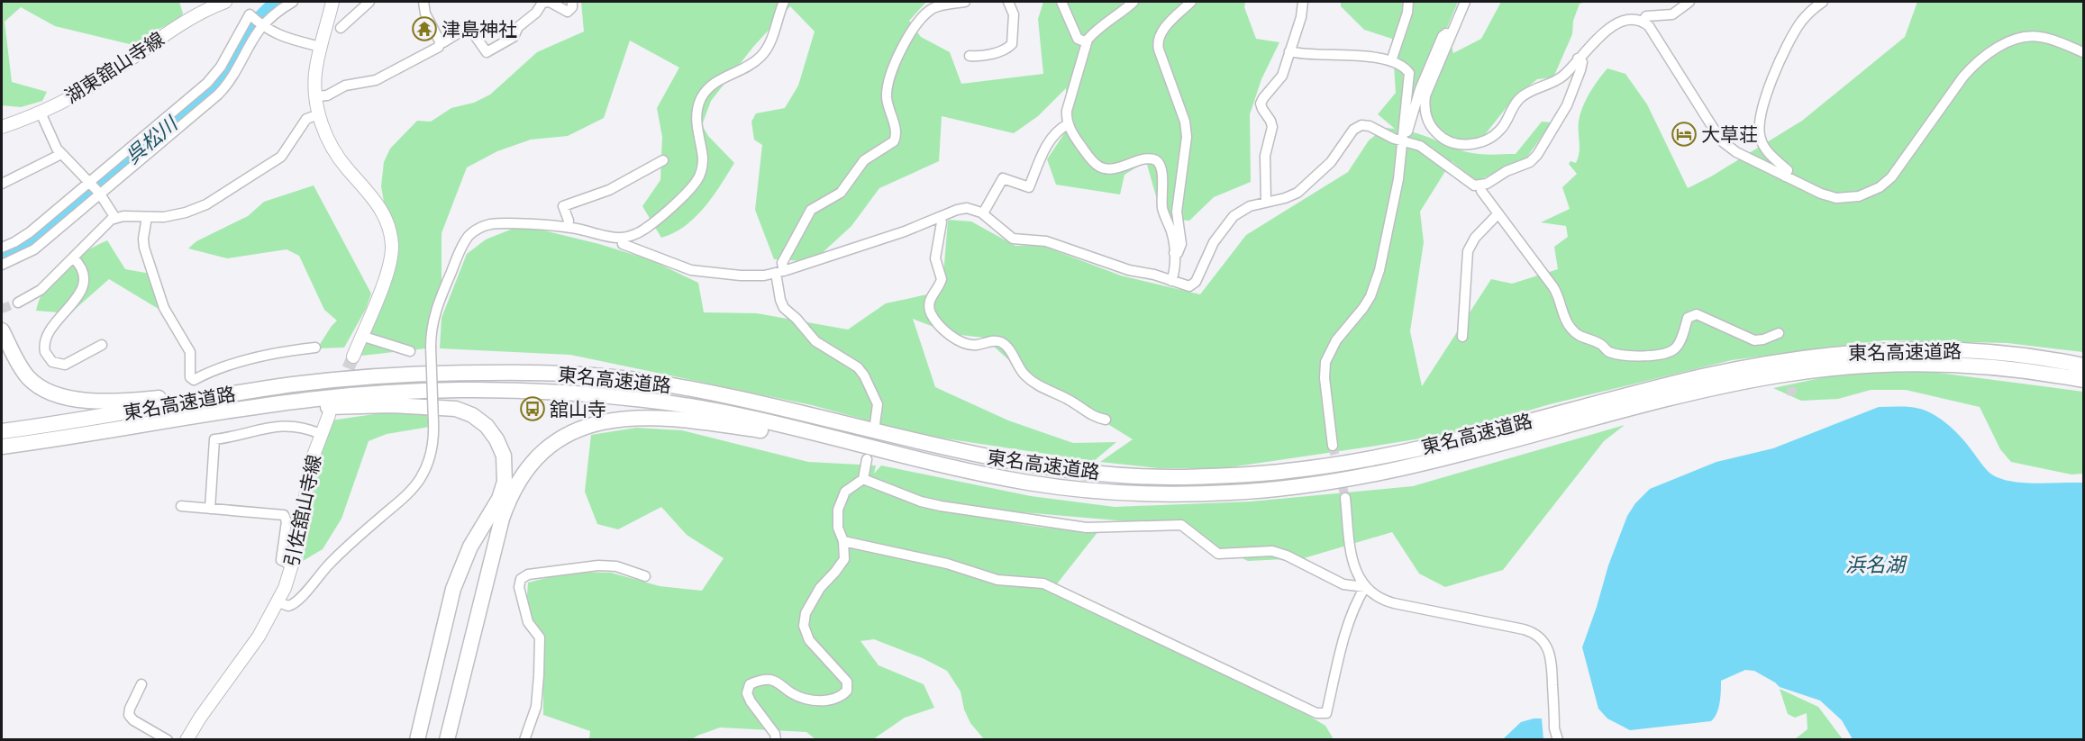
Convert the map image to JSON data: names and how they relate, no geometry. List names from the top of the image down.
{
  "streets": {
    "highway": ["東名高速道路"],
    "main road": ["湖東舘山寺線", "引佐舘山寺線"]
  },
  "water": ["呉松川", "浜名湖"],
  "places": {
    "temple": ["津島神社"],
    "hotel": ["大草荘"],
    "bus stop": ["舘山寺"]
  }
}
